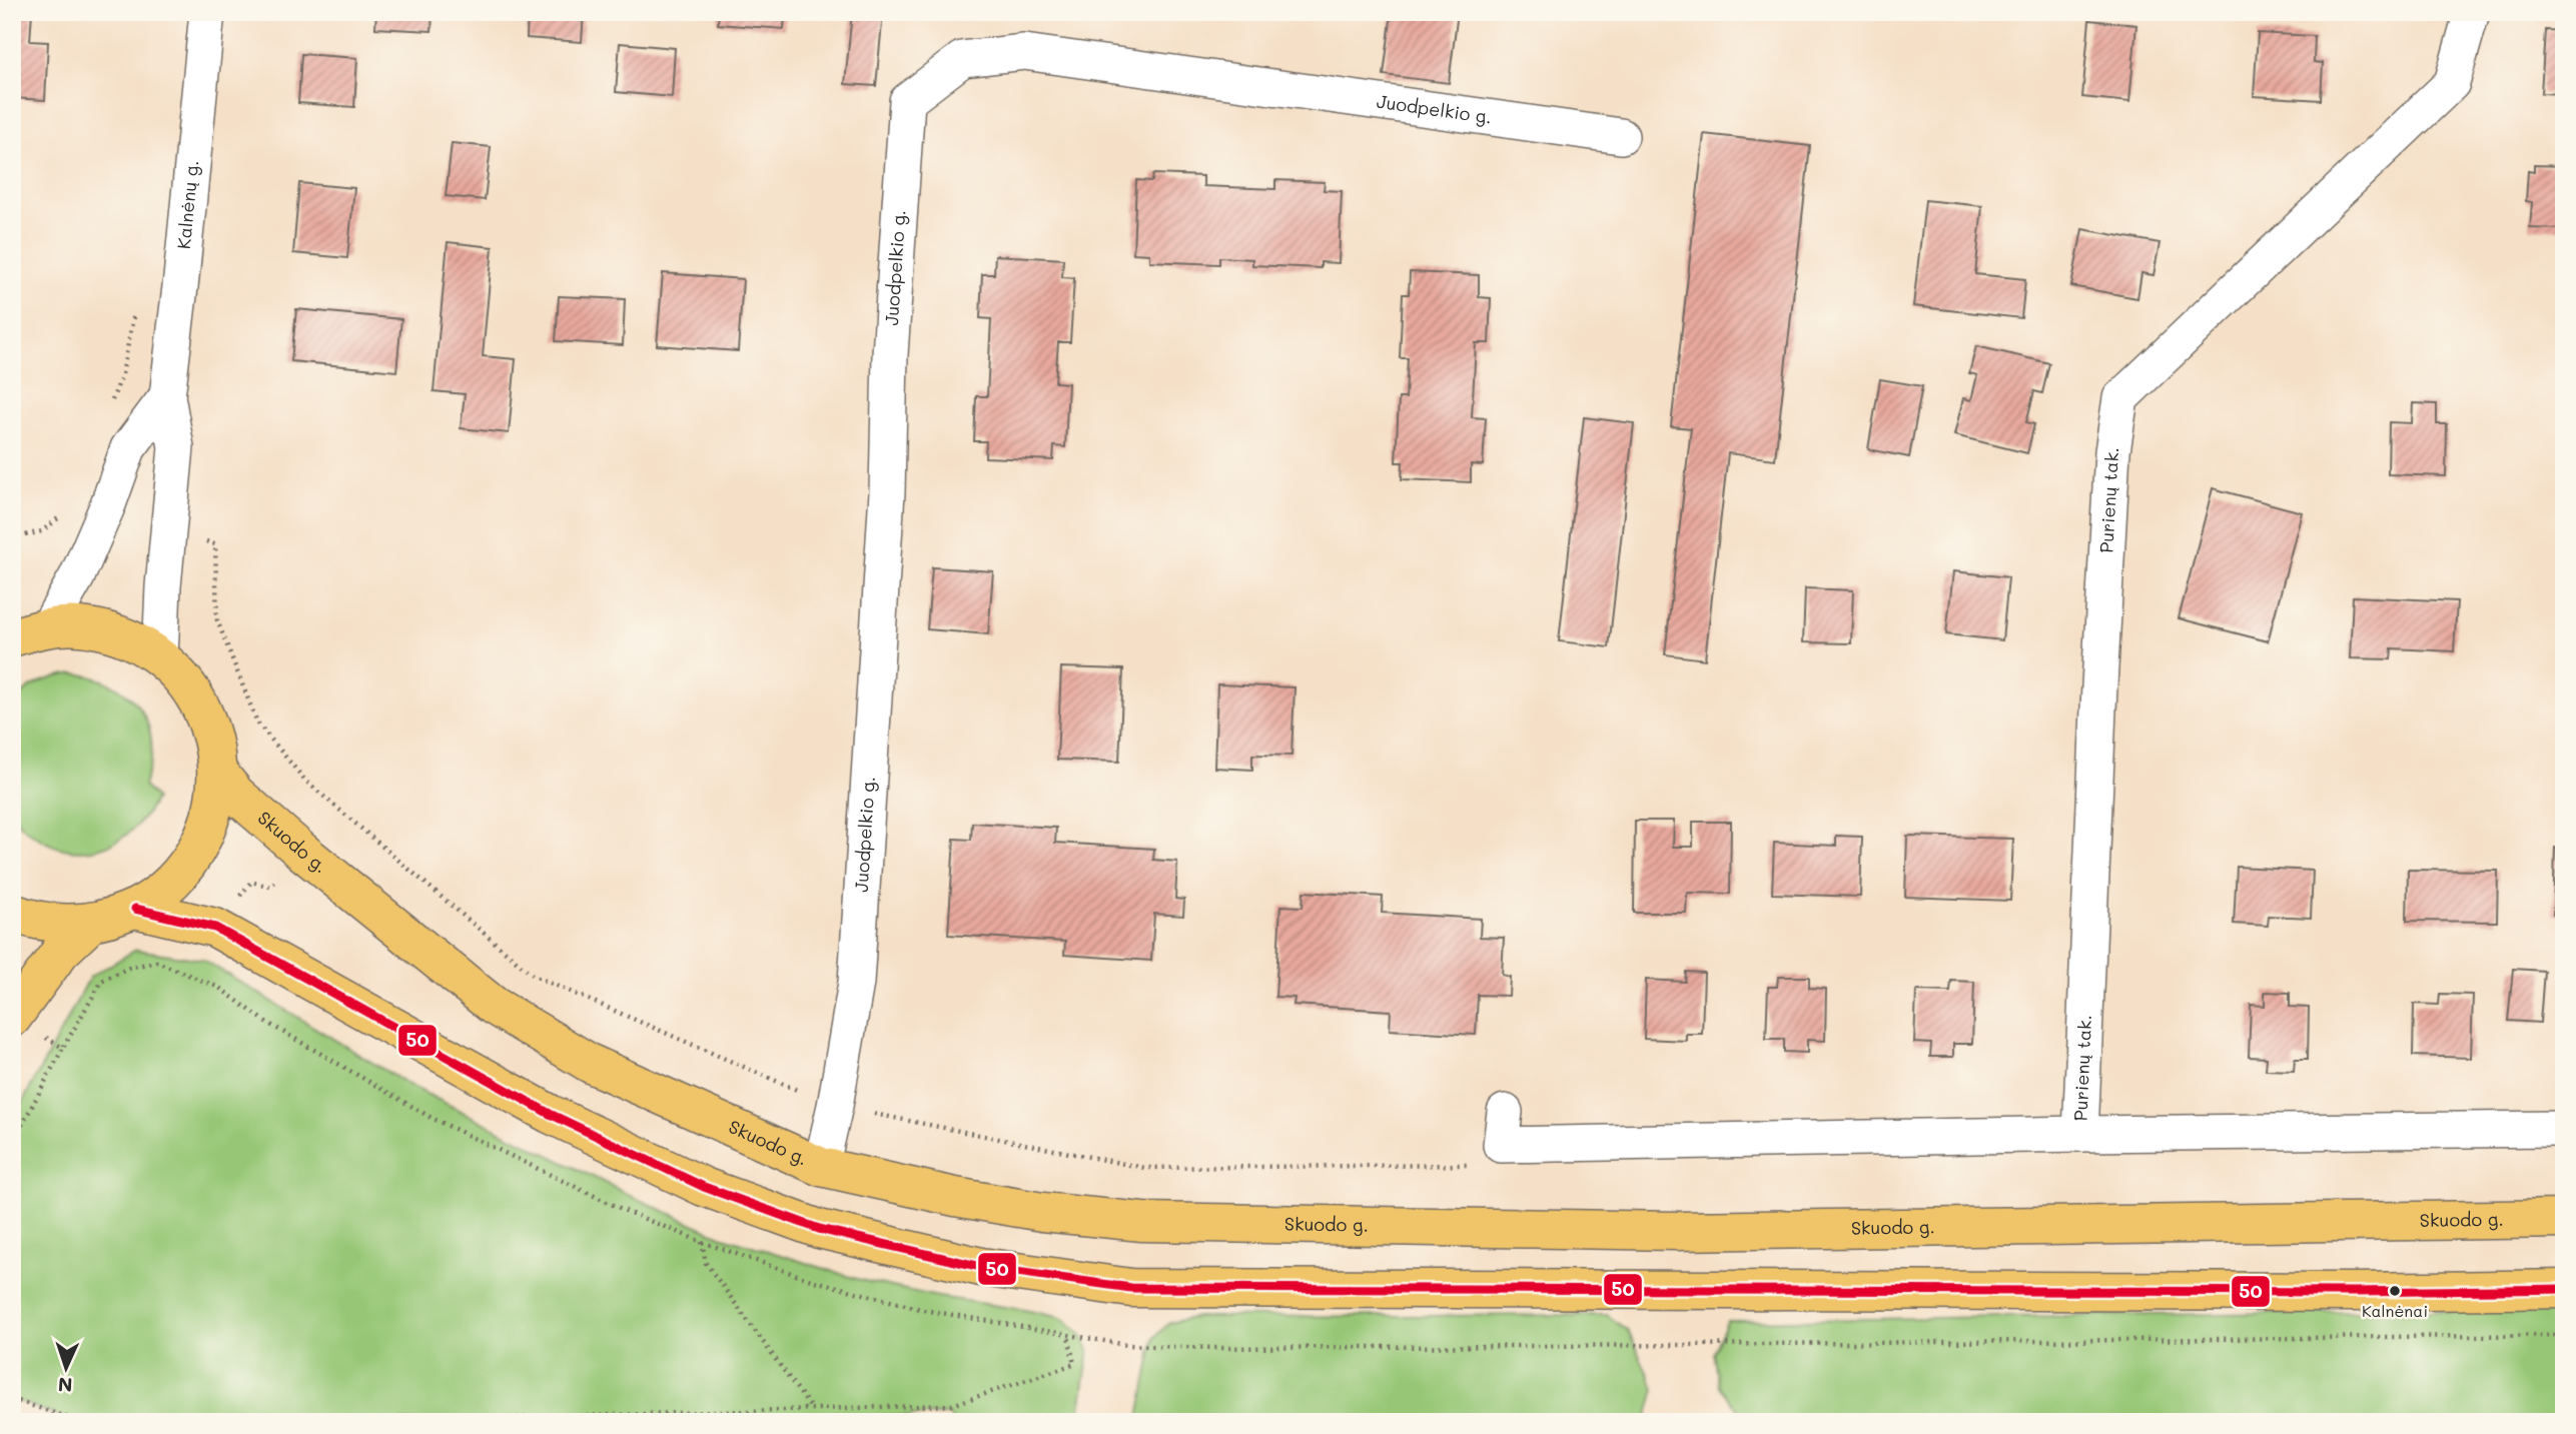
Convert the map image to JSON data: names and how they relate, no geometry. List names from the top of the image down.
{
  "streets": {
    "main road": ["Skuodo g."],
    "street": ["Juodpelkio g.", "Kalnėnų g.", "Purienų tak."]
  },
  "crossings": [
    ["Juodpelkio g.", "Skuodo g."]
  ],
  "places": ["Kalnėnai"],
  "lines": ["transit line 50"],
  "north": "bottom"
}
